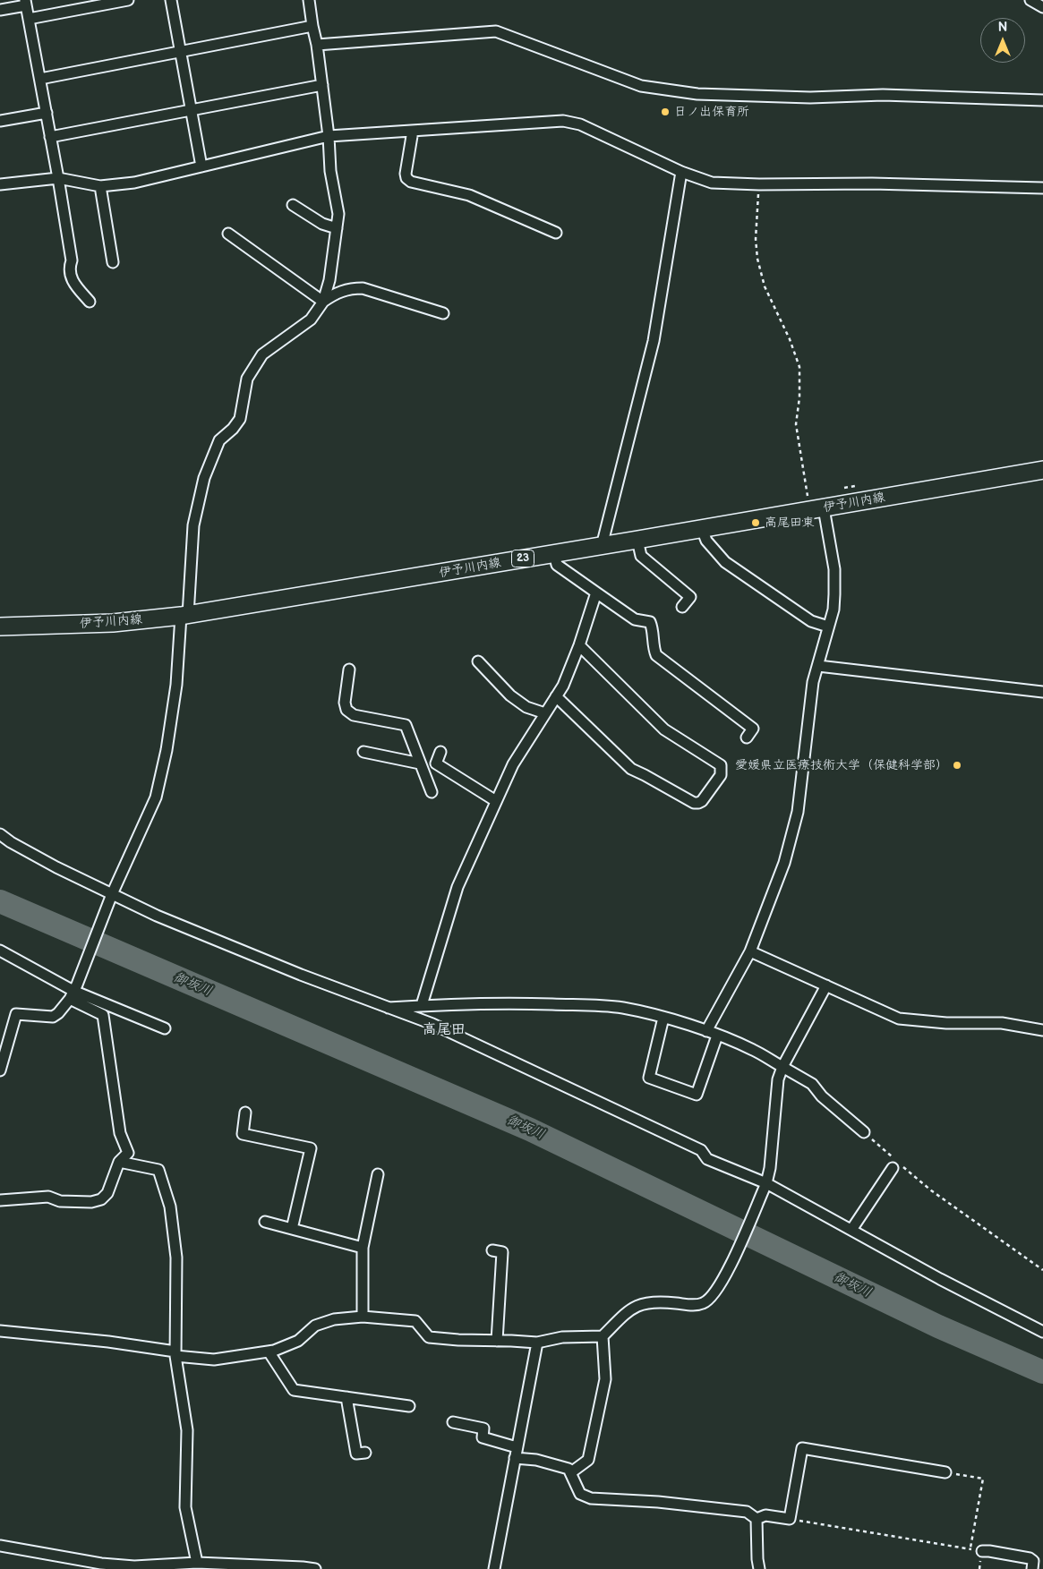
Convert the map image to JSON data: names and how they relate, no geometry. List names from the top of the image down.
{
  "streets": {
    "main road": ["伊予川内線", "23"]
  },
  "districts": ["高尾田"],
  "water": ["御坂川"],
  "places": ["日ノ出保育所", "高尾田東", "愛媛県立医療技術大学（保健科学部）"],
  "north": "top"
}
